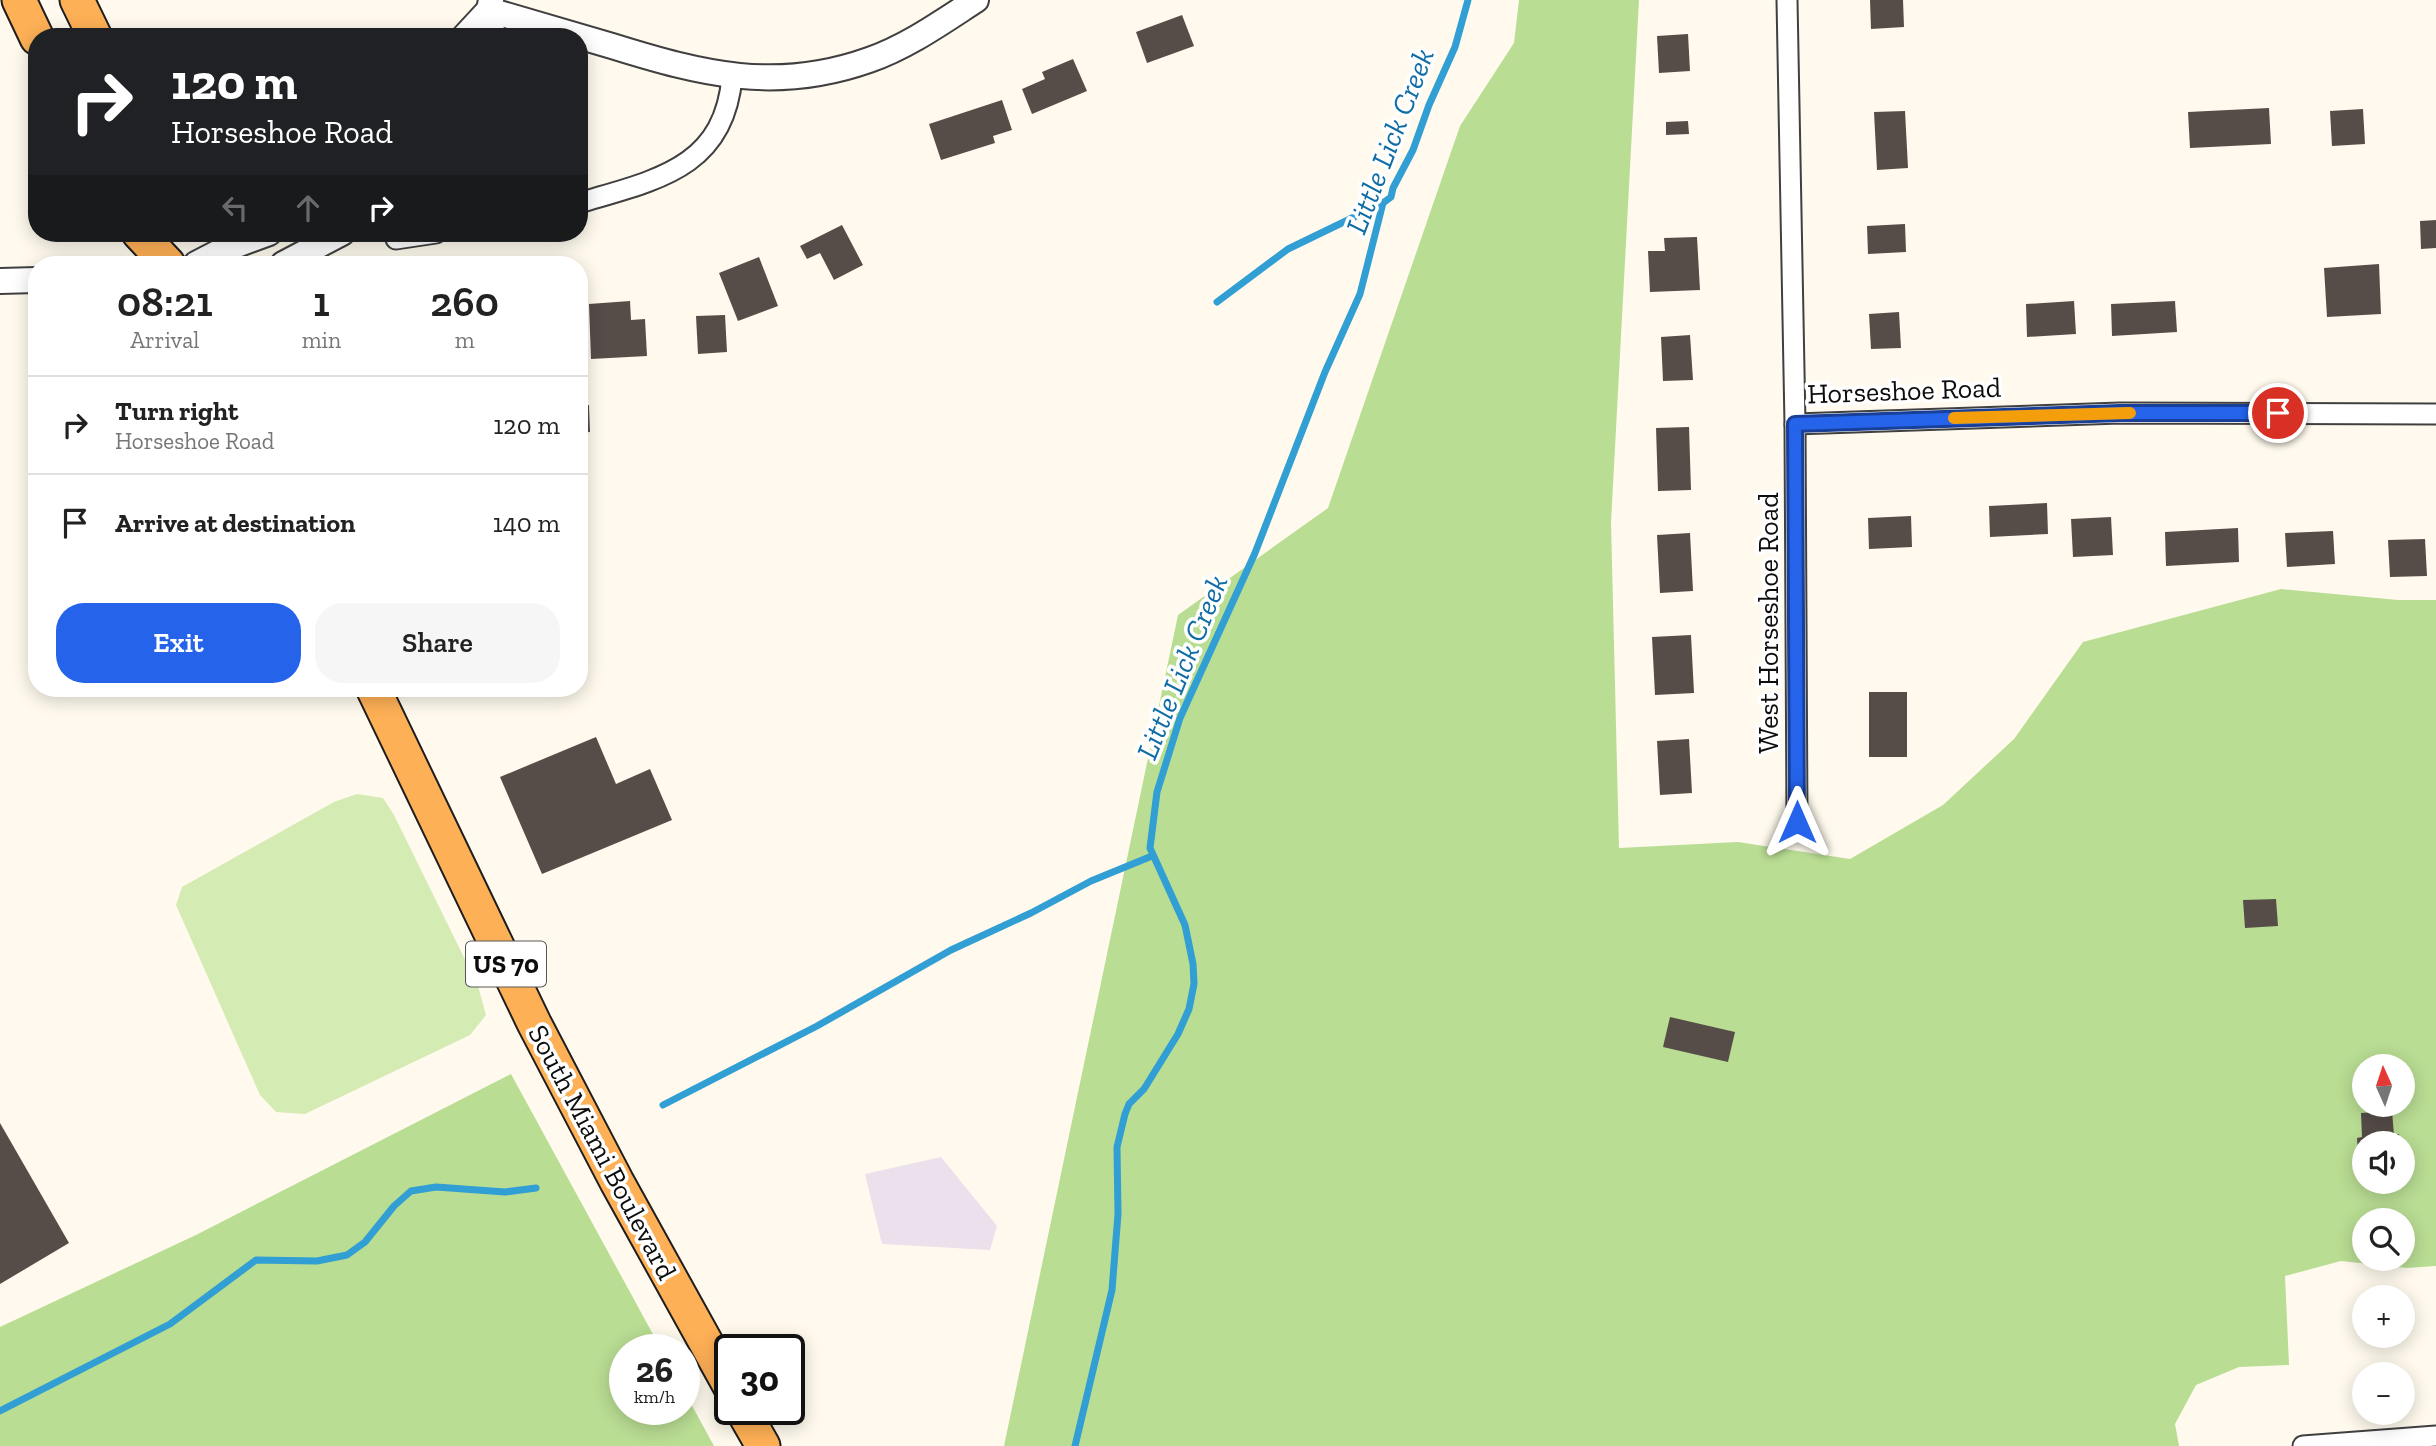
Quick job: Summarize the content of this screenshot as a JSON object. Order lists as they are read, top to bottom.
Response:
{
  "streets": {
    "highway": ["US 70", "South Miami Boulevard"],
    "street": ["Horseshoe Road", "West Horseshoe Road"]
  },
  "crossings": [
    ["Horseshoe Road", "West Horseshoe Road"]
  ],
  "water": ["Little Lick Creek"],
  "north": "top",
  "page": {
    "turn": ["120 m", "Horseshoe Road"],
    "eta": [
      "08:21",
      "Arrival",
      "1",
      "min",
      "260",
      "m"
    ],
    "list": [
      {
        "name": "Turn right",
        "note": "Horseshoe Road",
        "value": "120 m"
      },
      {
        "name": "Arrive at destination",
        "value": "140 m"
      }
    ],
    "buttons": ["Exit", "Share"],
    "map_buttons": ["+", "−"],
    "speed": "26 km/h",
    "limit": "30"
  }
}
